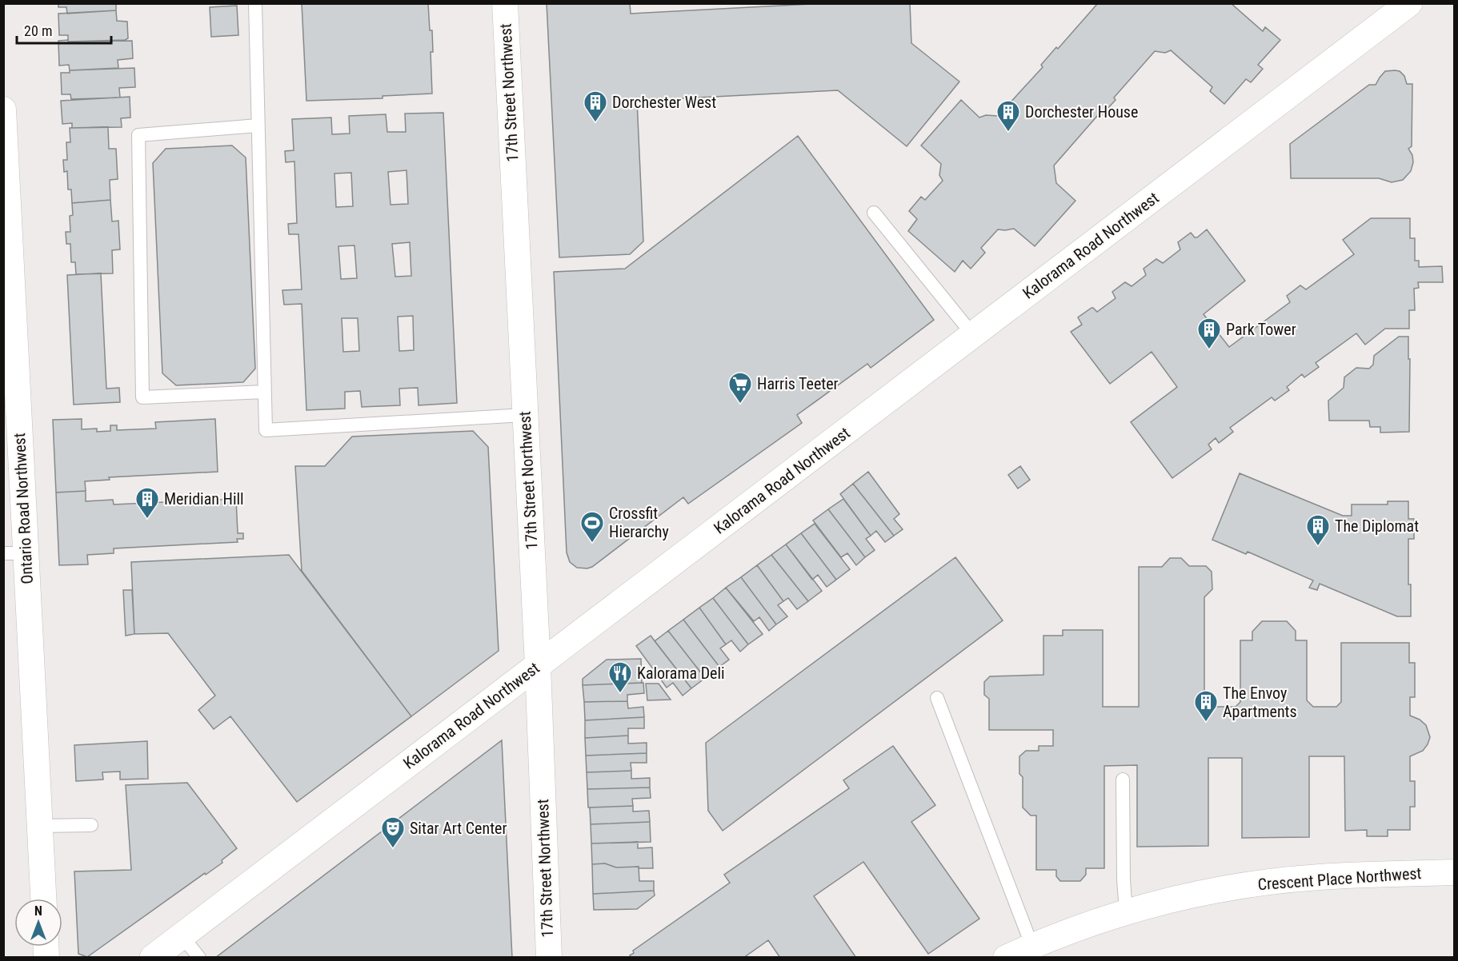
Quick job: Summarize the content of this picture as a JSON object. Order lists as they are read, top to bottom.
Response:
{
  "streets": {
    "street": [
      "17th Street Northwest",
      "Kalorama Road Northwest",
      "Ontario Road Northwest",
      "Crescent Place Northwest"
    ]
  },
  "crossings": [
    ["17th Street Northwest", "Kalorama Road Northwest"]
  ],
  "places": {
    "building": [
      "Dorchester West",
      "Dorchester House",
      "Park Tower",
      "Meridian Hill",
      "The Diplomat",
      "The Envoy Apartments"
    ],
    "supermarket": ["Harris Teeter"],
    "sports": ["Crossfit Hierarchy"],
    "restaurant": ["Kalorama Deli"],
    "theatre": ["Sitar Art Center"]
  },
  "scale_bar": "20 m",
  "north": "top"
}
